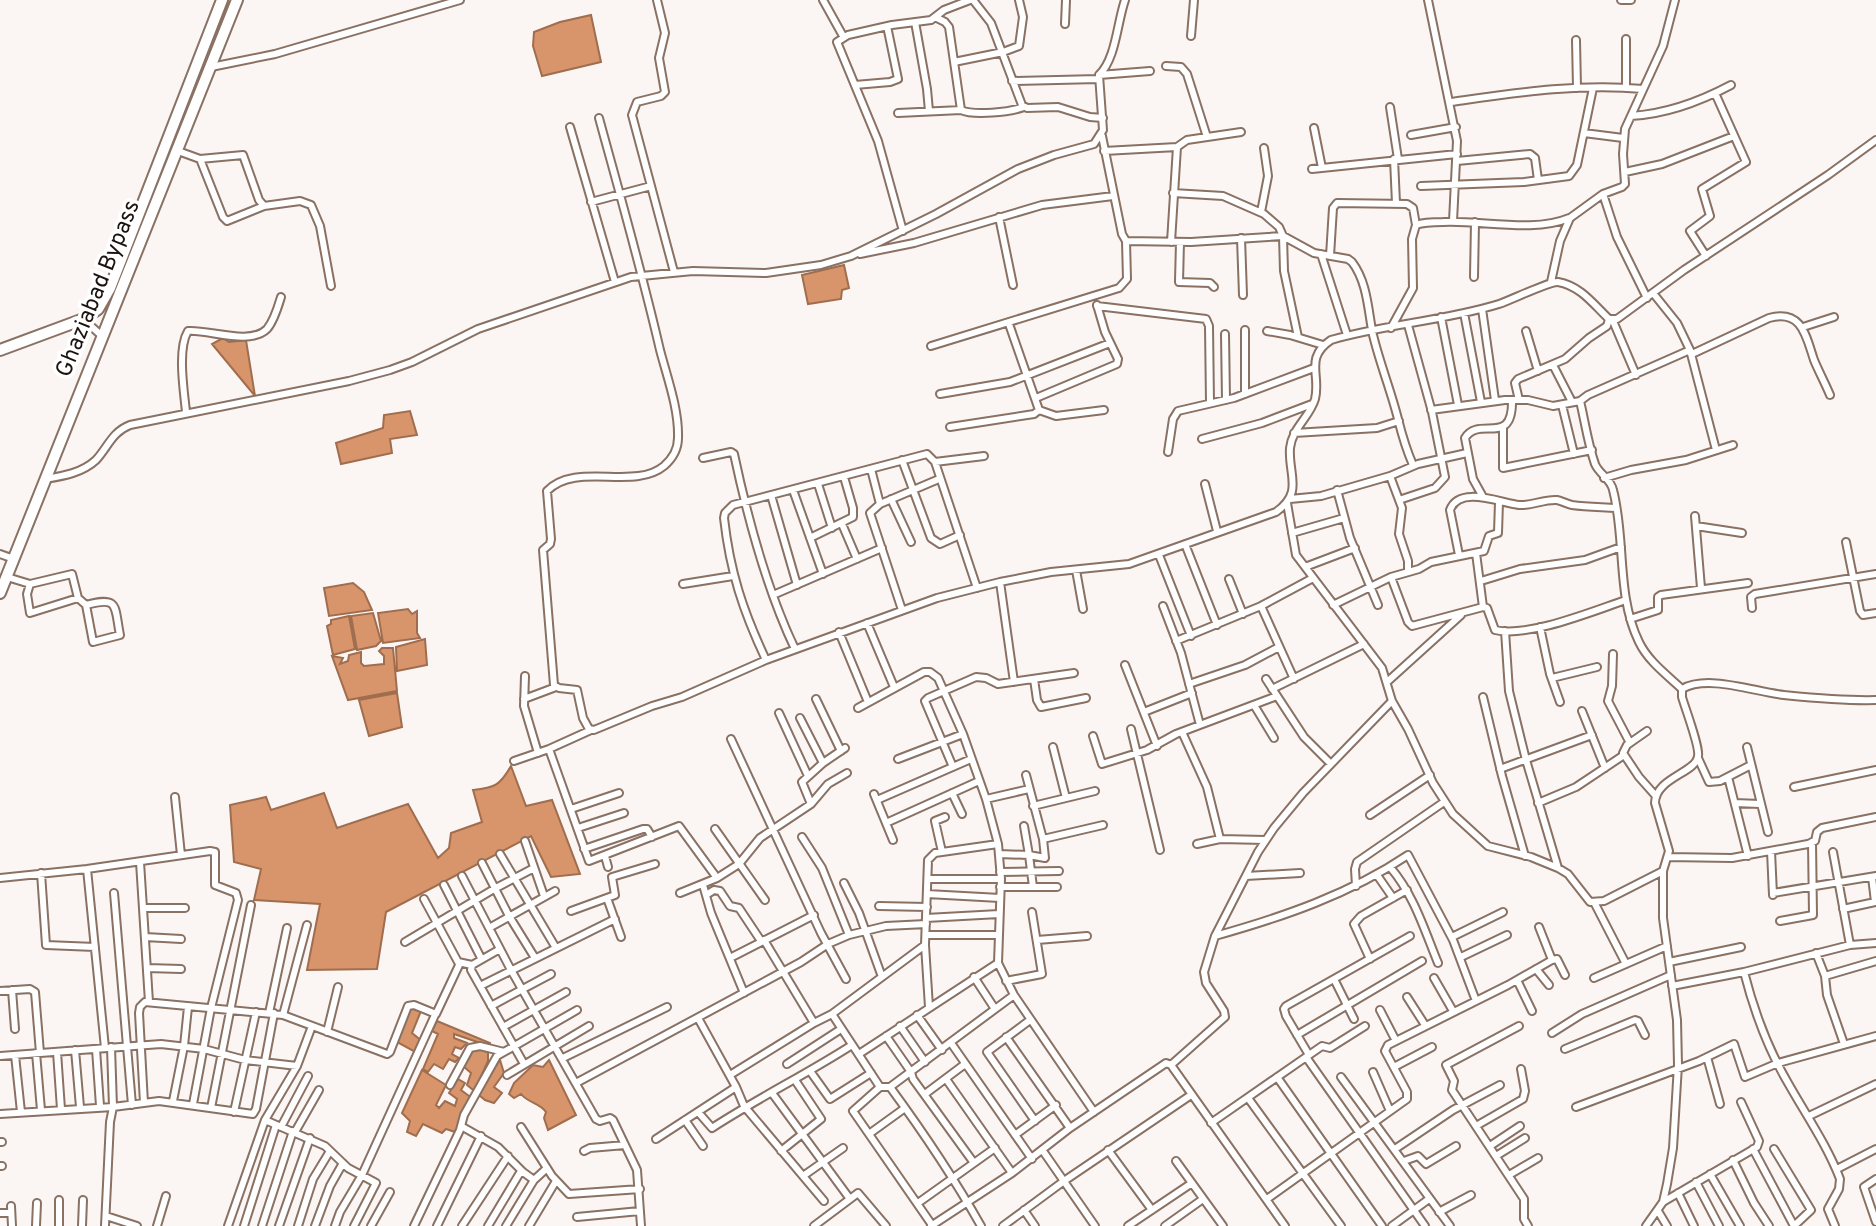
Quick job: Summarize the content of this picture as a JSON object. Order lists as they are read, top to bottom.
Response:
{
  "streets": {
    "highway": ["Ghaziabad Bypass"]
  }
}
